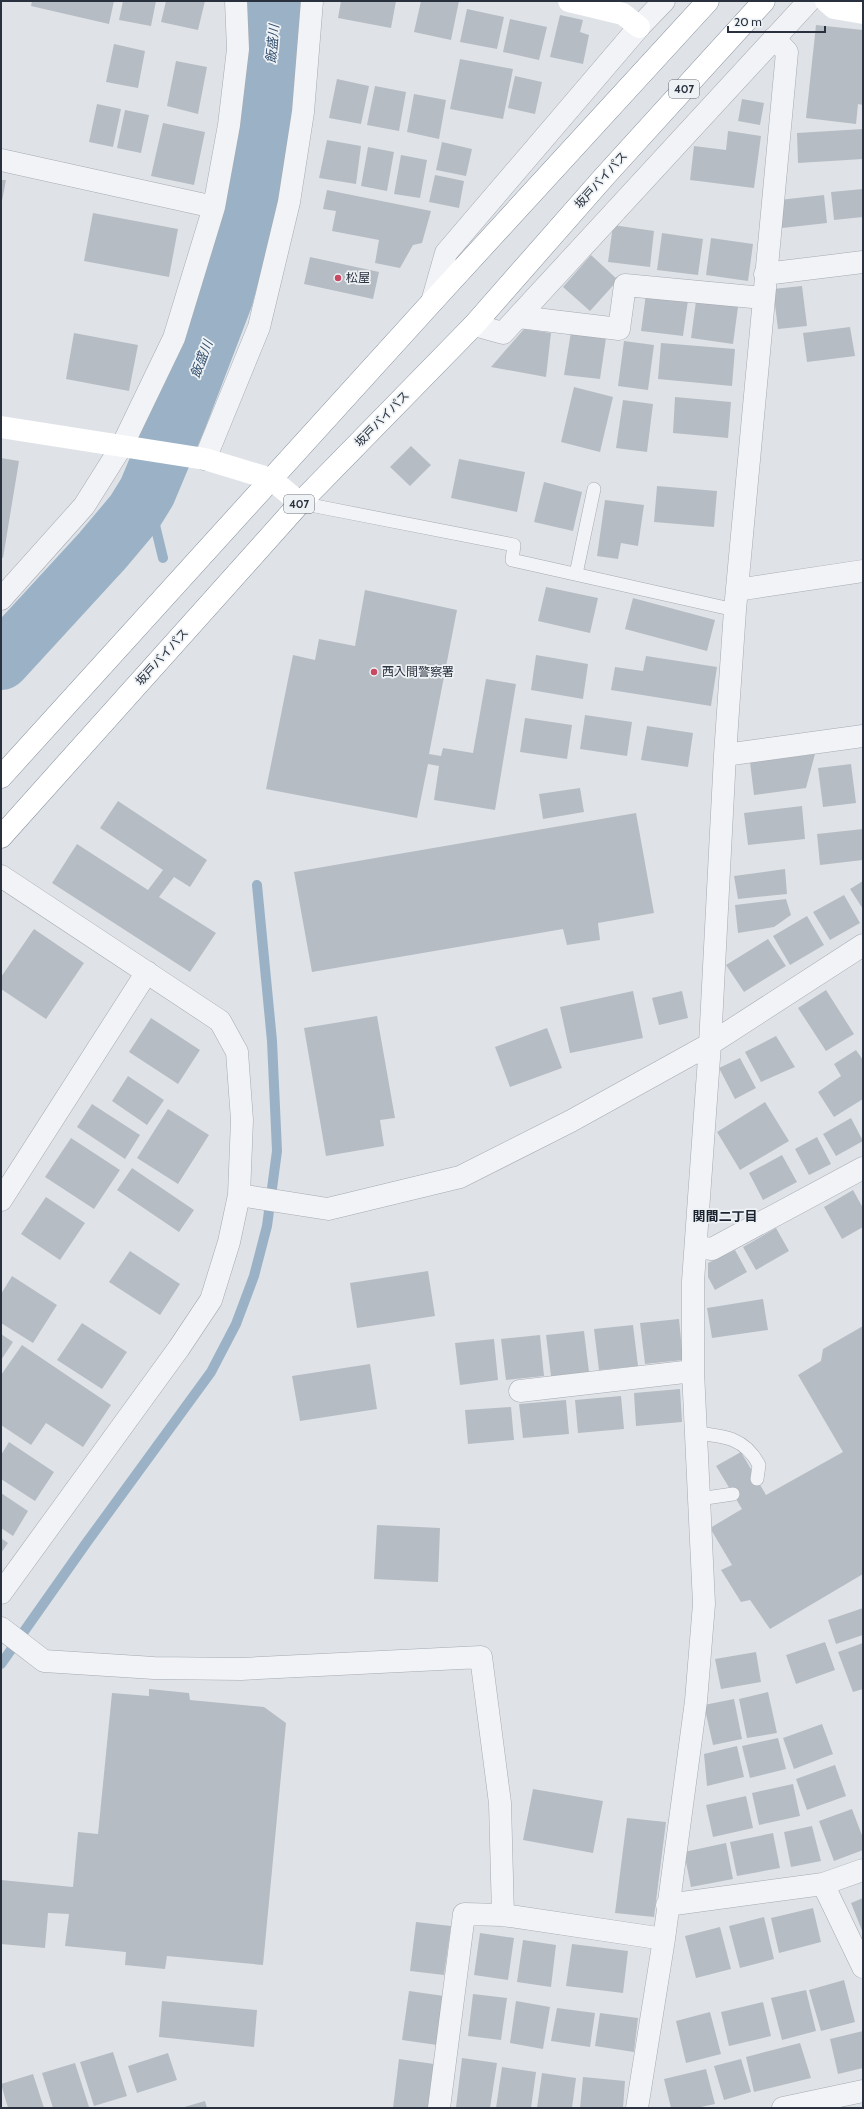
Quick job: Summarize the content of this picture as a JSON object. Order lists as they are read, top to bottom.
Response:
{
  "streets": {
    "main road": ["407", "坂戸バイパス"]
  },
  "districts": ["関間二丁目"],
  "water": ["飯盛川"],
  "places": ["松屋", "西入間警察署"],
  "scale_bar": "20 m"
}
